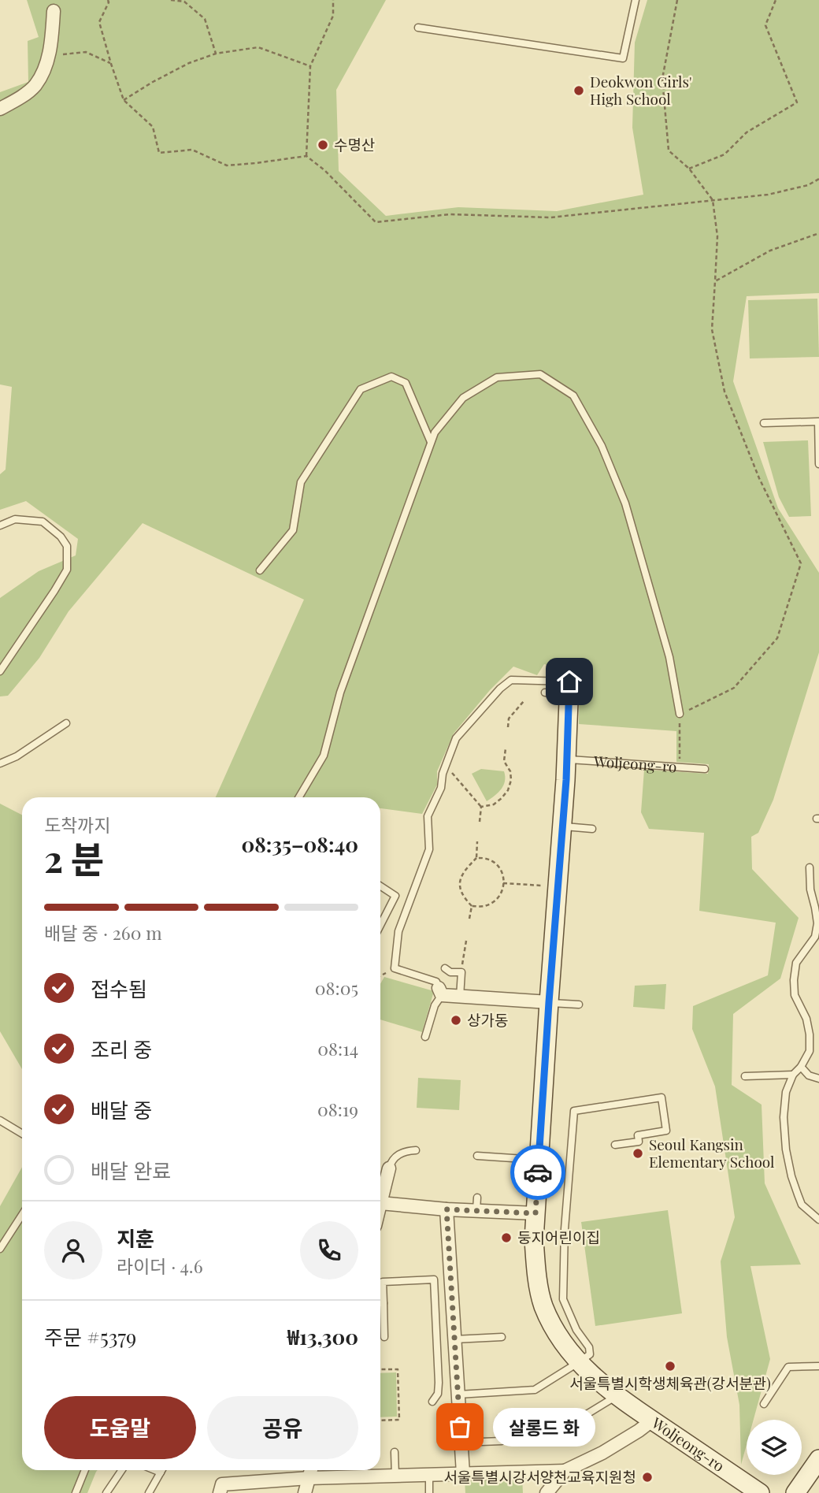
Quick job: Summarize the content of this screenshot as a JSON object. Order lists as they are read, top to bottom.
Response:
{
  "streets": {
    "street": ["Woljeong-ro"]
  },
  "places": [
    "Deokwon Girls' High School",
    "수명산",
    "상가동",
    "Seoul Kangsin Elementary School",
    "둥지어린이집",
    "서울특별시학생체육관(강서분관)",
    "살롱드 화",
    "서울특별시강서양천교육지원청"
  ],
  "page": {
    "heading": ["2 분", "도착까지", "08:35–08:40"],
    "panel": [
      "지훈",
      "라이더 · 4.6",
      "주문 #5379",
      "₩13,300"
    ],
    "bar": "배달 중 · 260 m",
    "list": [
      ["접수됨", "08:05"],
      ["조리 중", "08:14"],
      ["배달 중", "08:19"],
      "배달 완료"
    ],
    "buttons": ["도움말", "공유"],
    "bubble": "살롱드 화"
  }
}
